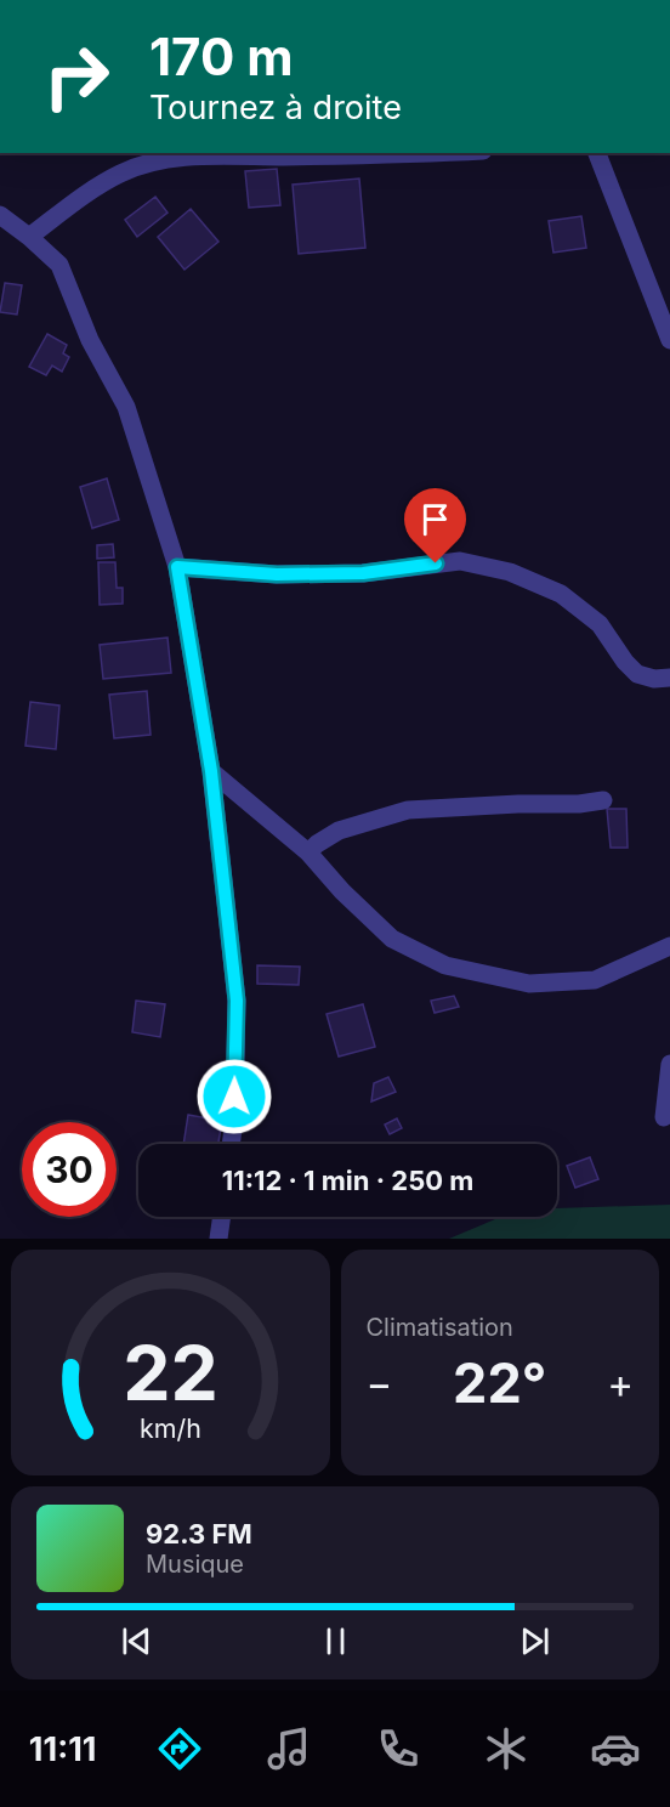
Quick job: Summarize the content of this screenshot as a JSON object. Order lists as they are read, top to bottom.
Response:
{
  "page": {
    "turn": ["170 m", "Tournez à droite"],
    "limit": "30",
    "trip": "11:12 · 1 min · 250 m",
    "tile": "Climatisation",
    "heat": ["−", "22°", "+"],
    "song": ["92.3 FM", "Musique"],
    "tabs": "11:11",
    "gauge": ["22", "km/h"]
  }
}
